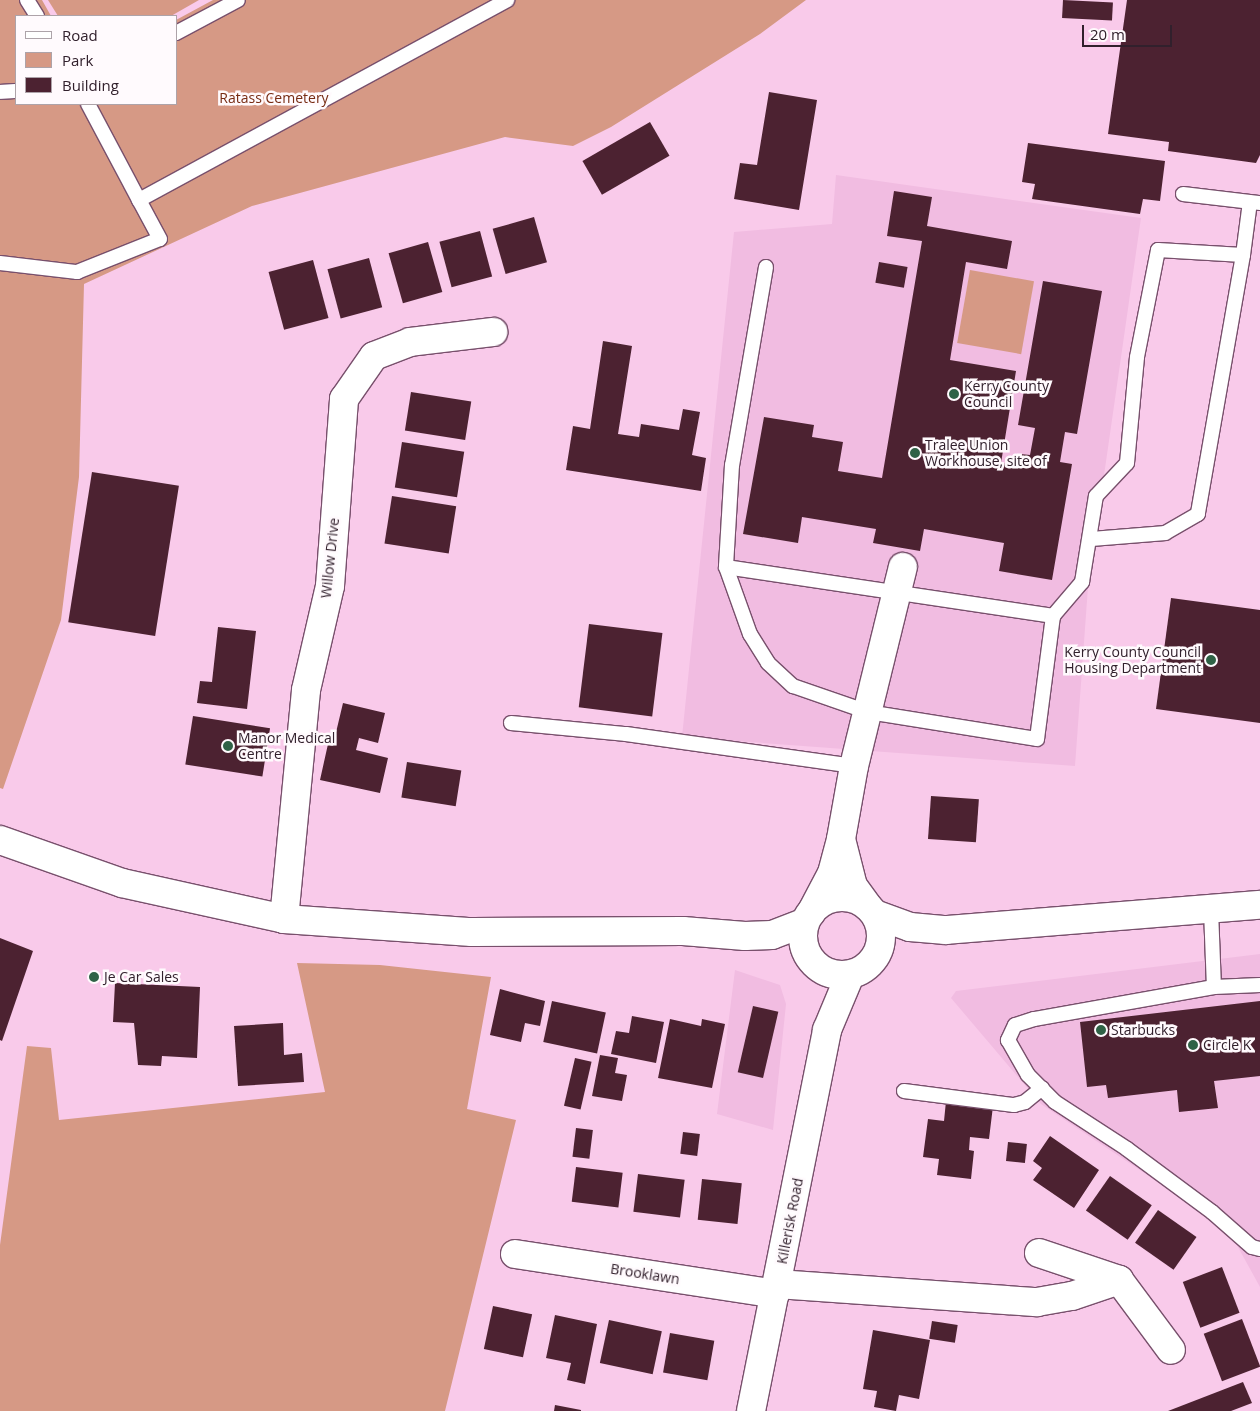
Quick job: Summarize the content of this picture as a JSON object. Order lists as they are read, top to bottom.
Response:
{
  "streets": {
    "main road": ["Willow Drive", "Killerisk Road", "Brooklawn"]
  },
  "crossings": [
    ["Killerisk Road", "Brooklawn"]
  ],
  "parks": ["Ratass Cemetery"],
  "places": [
    "Kerry County Council",
    "Tralee Union Workhouse, site of",
    "Kerry County Council Housing Department",
    "Manor Medical Centre",
    "Je Car Sales",
    "Starbucks",
    "Circle K"
  ],
  "legend": ["Road", "Park", "Building"],
  "scale_bar": "20 m"
}
